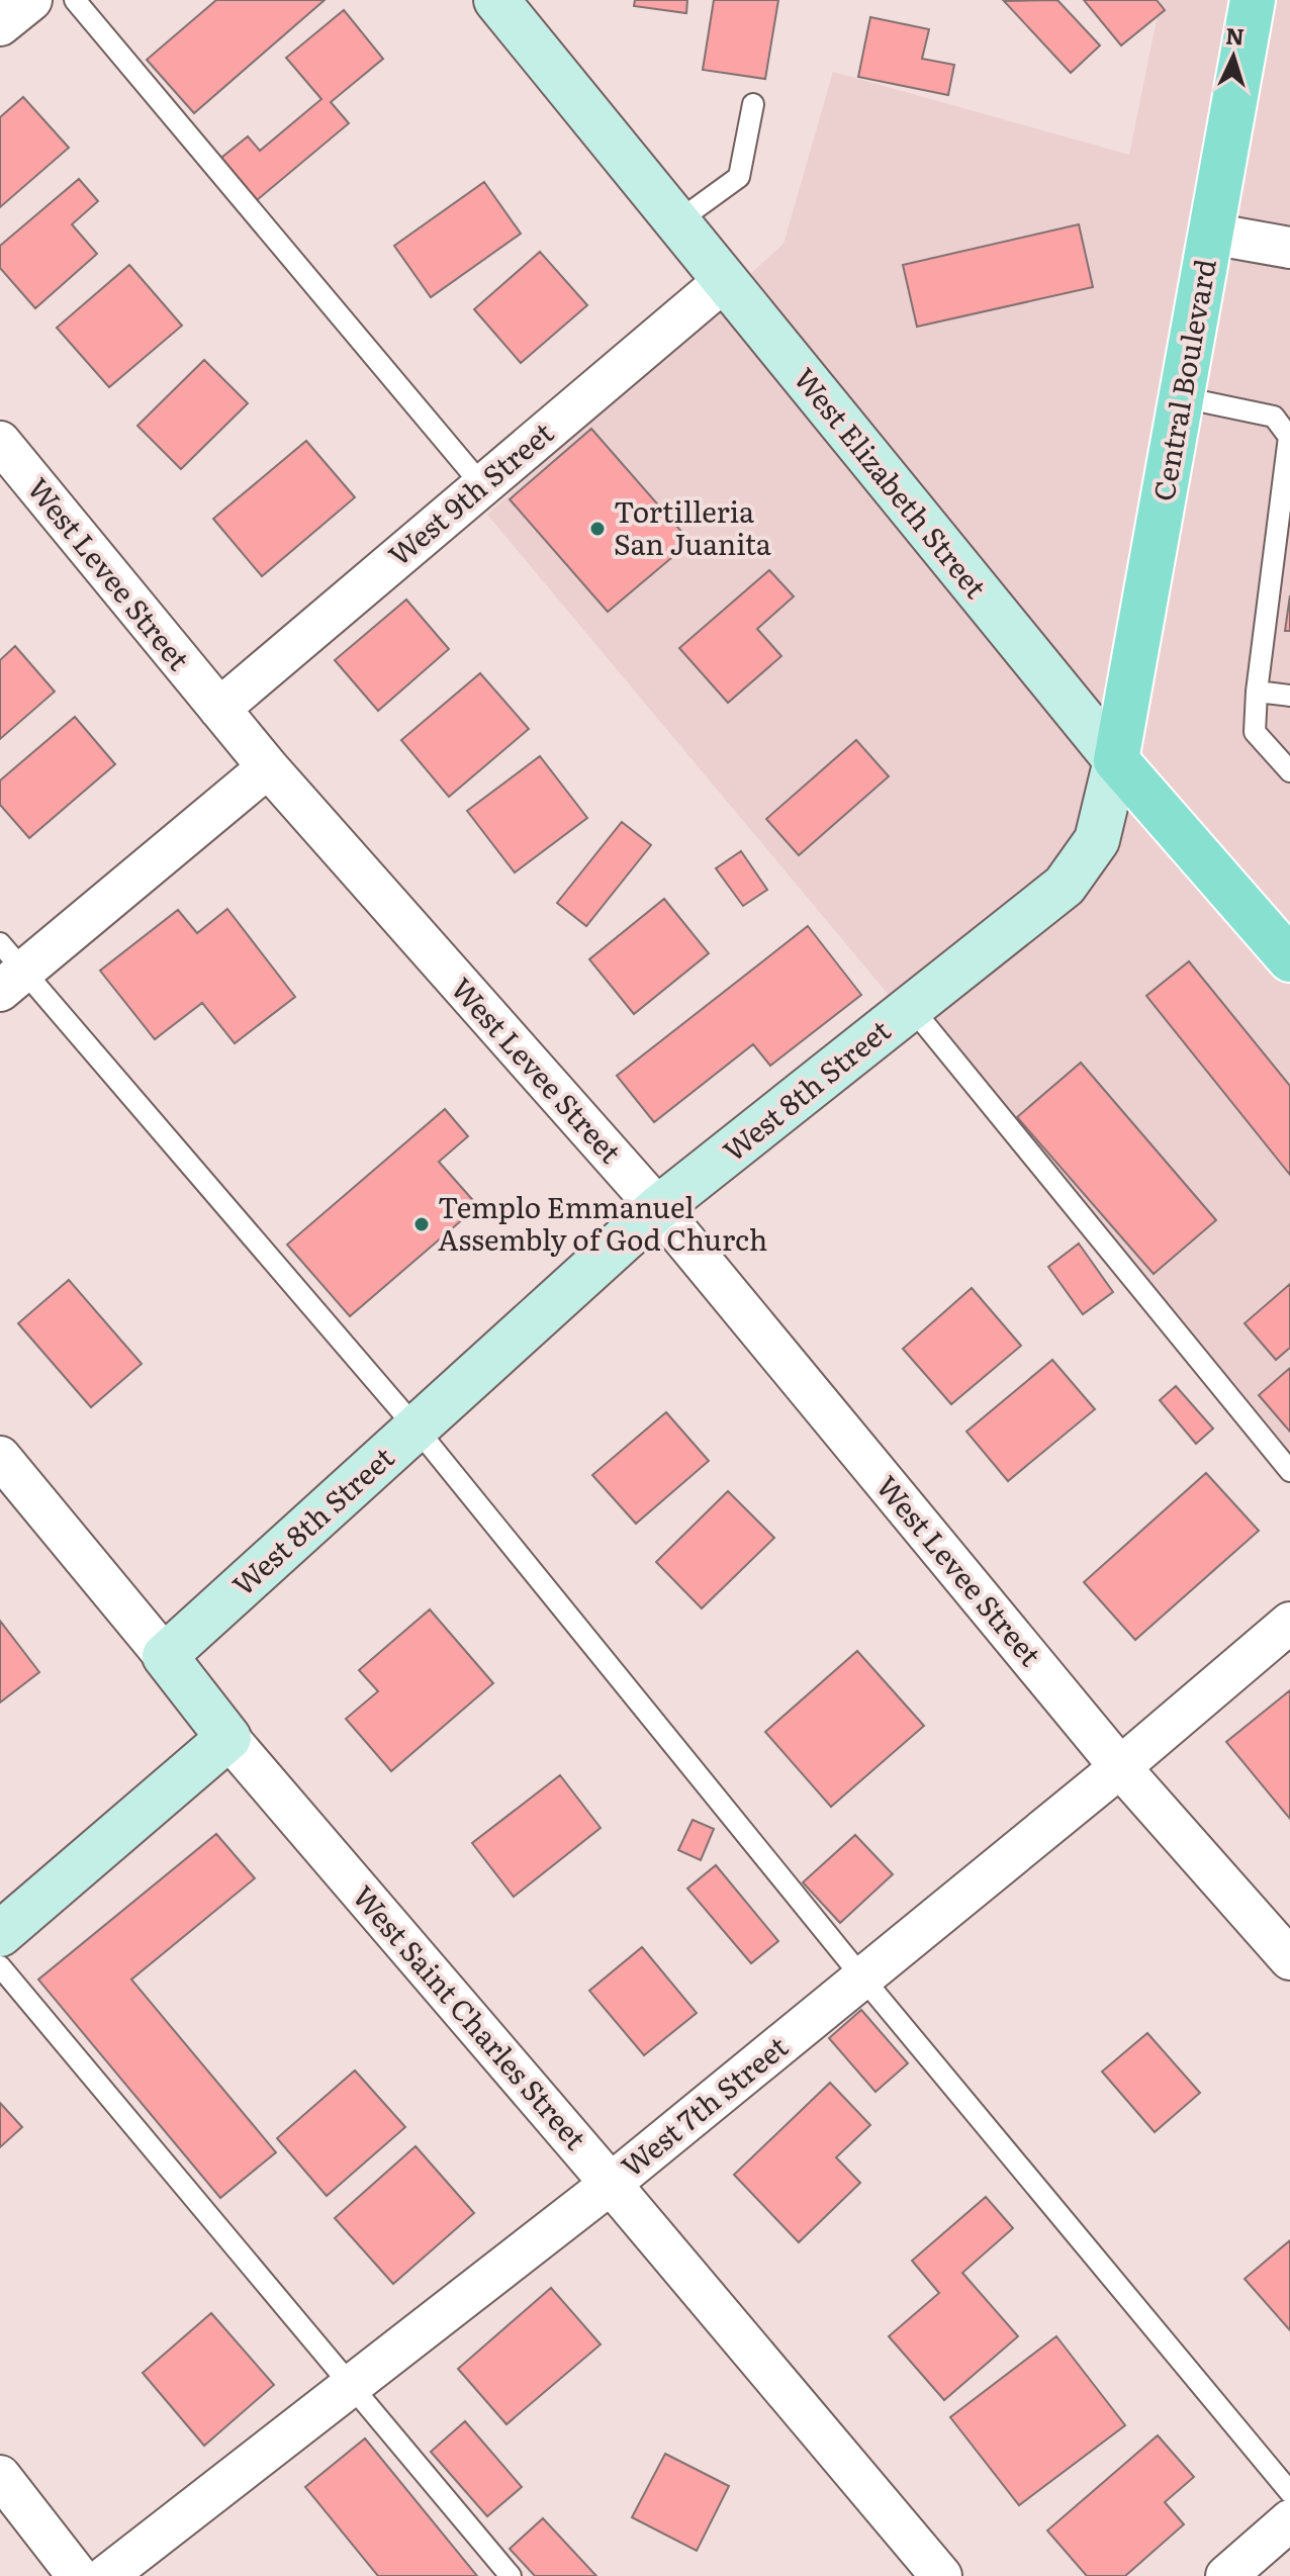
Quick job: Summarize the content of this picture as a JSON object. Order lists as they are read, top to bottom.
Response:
{
  "streets": {
    "main road": ["Central Boulevard", "West Elizabeth Street"],
    "street": [
      "West 9th Street",
      "West Levee Street",
      "West 8th Street",
      "West Saint Charles Street",
      "West 7th Street"
    ]
  },
  "crossings": [
    ["Central Boulevard", "West Elizabeth Street"],
    ["Central Boulevard", "West 8th Street"],
    ["West Elizabeth Street", "West 9th Street"],
    ["West Elizabeth Street", "West 8th Street"],
    ["West 9th Street", "West Levee Street"],
    ["West Levee Street", "West 8th Street"],
    ["West Levee Street", "West 7th Street"],
    ["West 8th Street", "West Saint Charles Street"],
    ["West Saint Charles Street", "West 7th Street"]
  ],
  "places": ["Tortilleria San Juanita", "Templo Emmanuel Assembly of God Church"],
  "north": "top"
}
